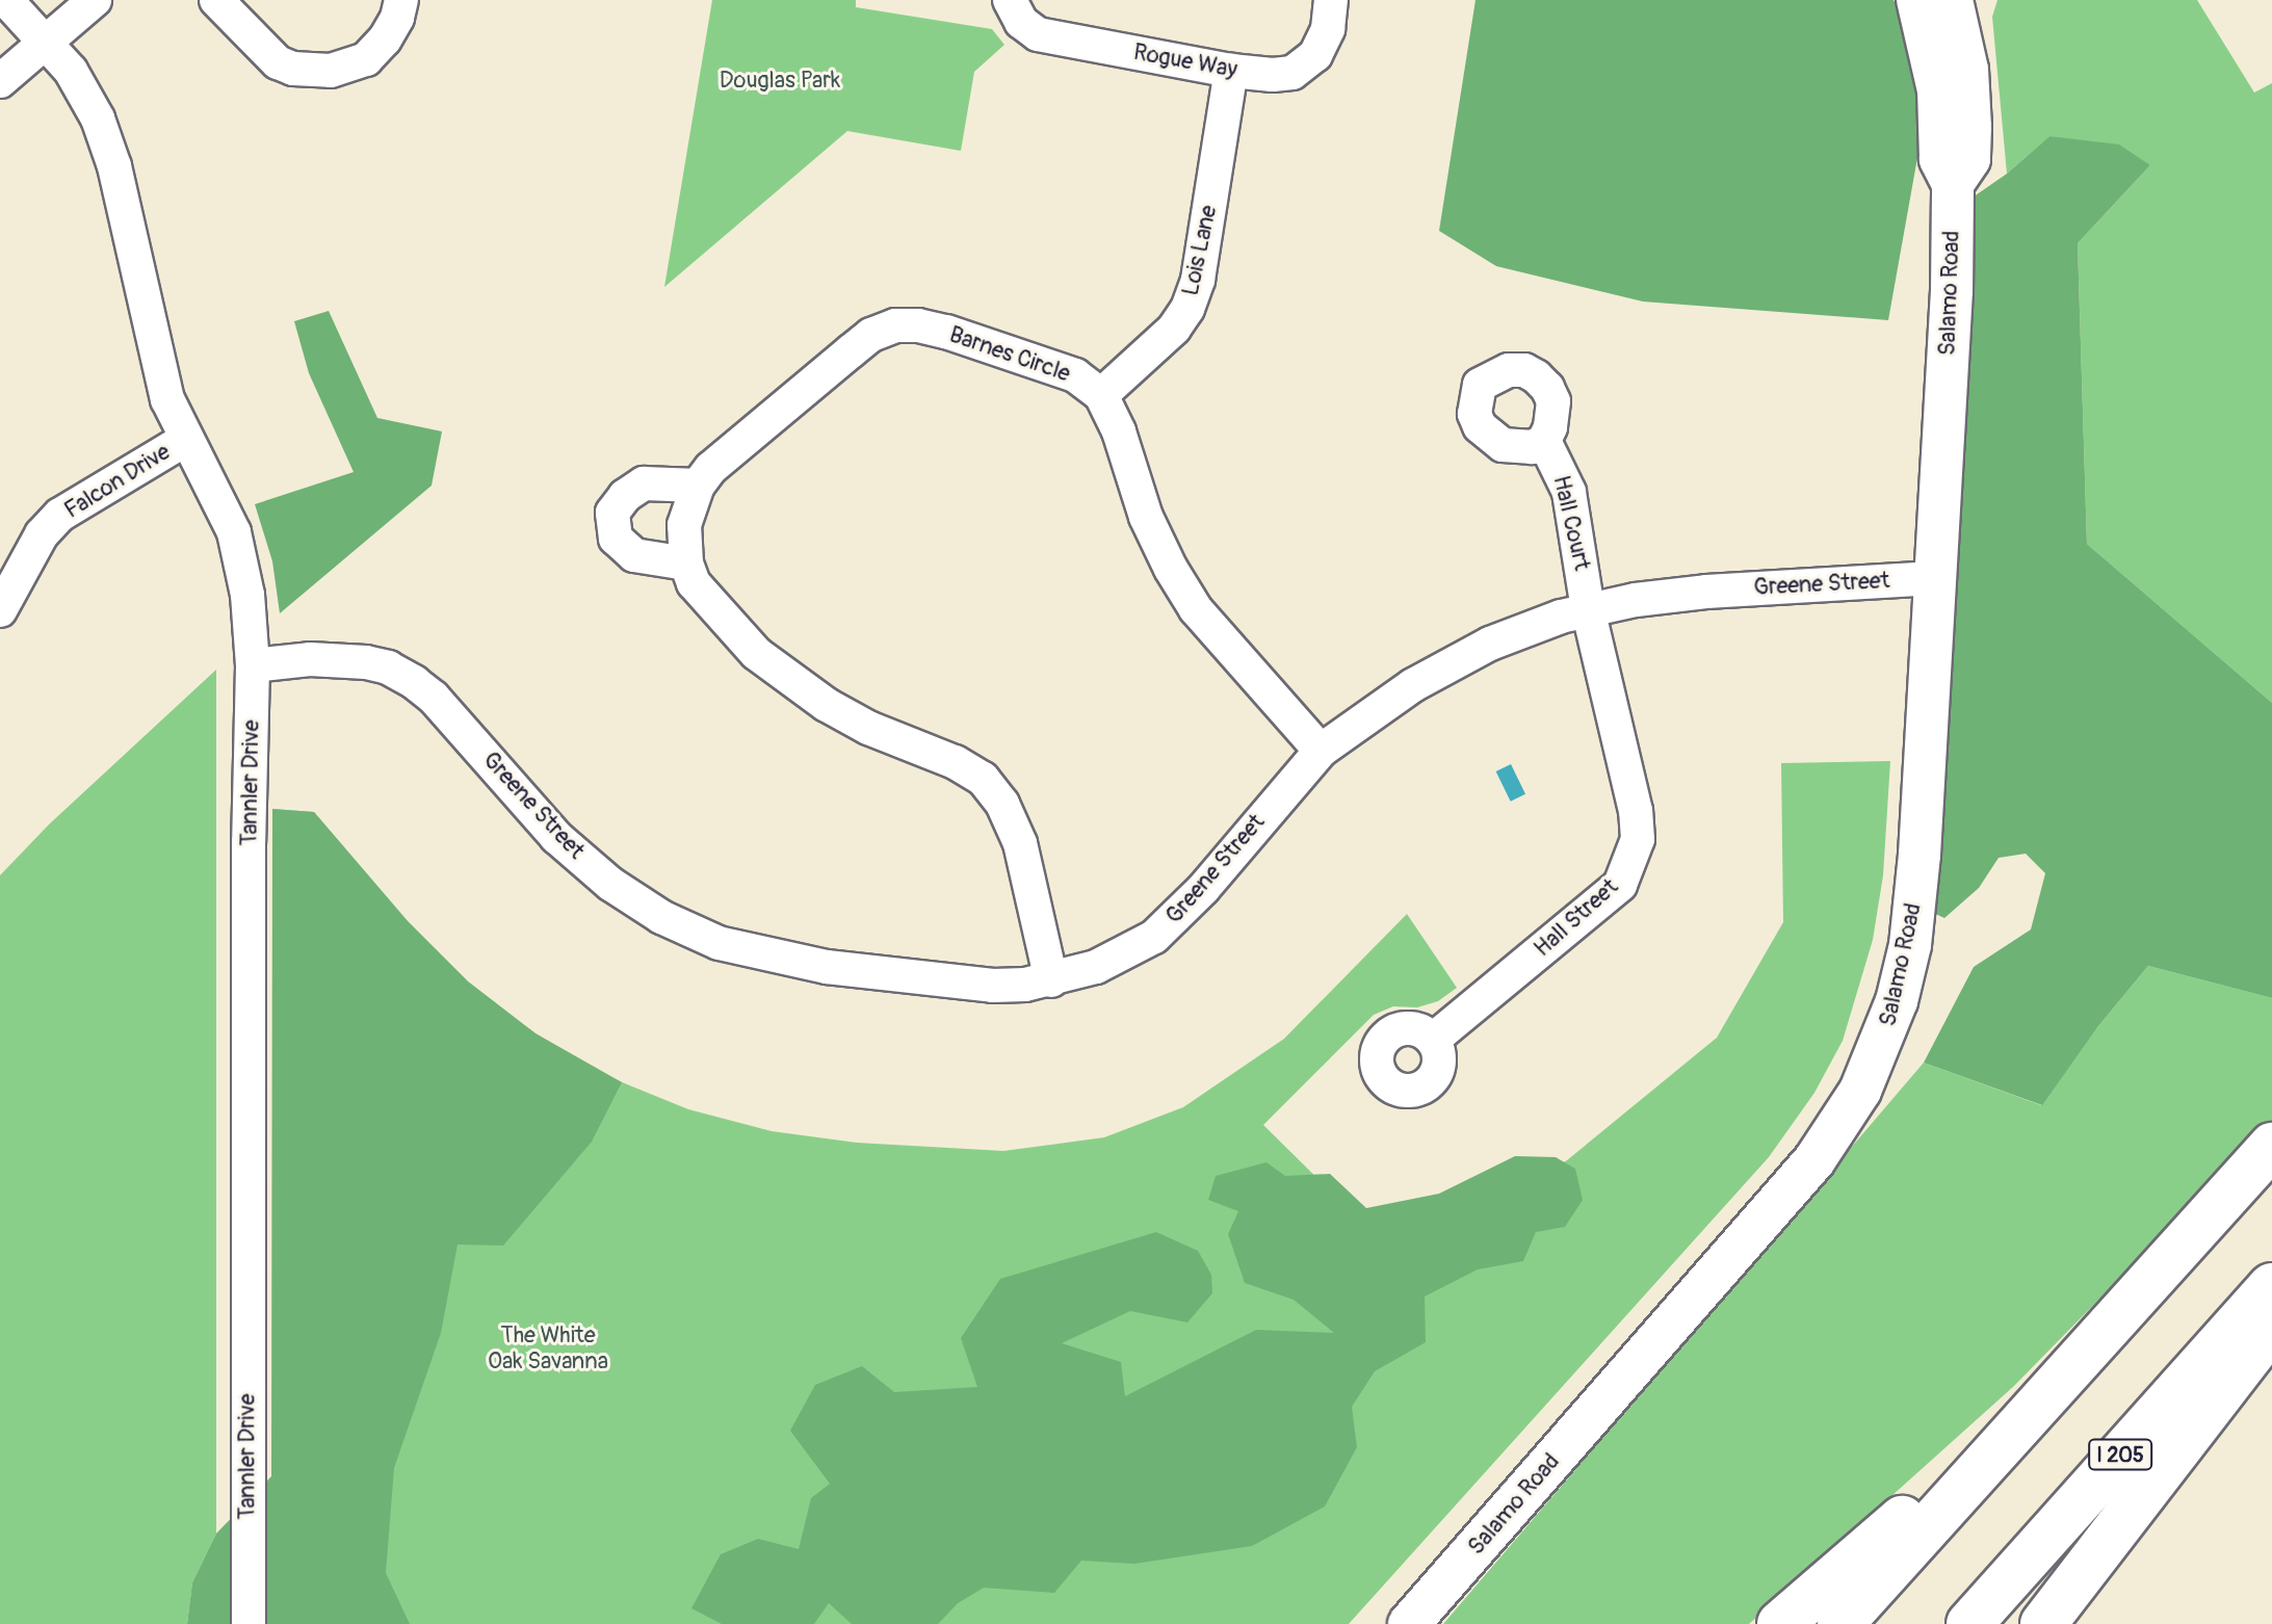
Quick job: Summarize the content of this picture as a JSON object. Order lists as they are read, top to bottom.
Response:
{
  "streets": {
    "highway": ["I 205"],
    "main road": ["Salamo Road"],
    "street": [
      "Rogue Way",
      "Lois Lane",
      "Barnes Circle",
      "Falcon Drive",
      "Hall Court",
      "Greene Street",
      "Tannler Drive",
      "Hall Street"
    ]
  },
  "crossings": [
    ["Rogue Way", "Lois Lane"],
    ["Lois Lane", "Barnes Circle"],
    ["Salamo Road", "Greene Street"],
    ["Barnes Circle", "Greene Street"],
    ["Falcon Drive", "Tannler Drive"],
    ["Hall Court", "Greene Street"],
    ["Hall Court", "Hall Street"],
    ["Greene Street", "Tannler Drive"],
    ["Greene Street", "Hall Street"]
  ],
  "parks": ["Douglas Park", "The White Oak Savanna"]
}
